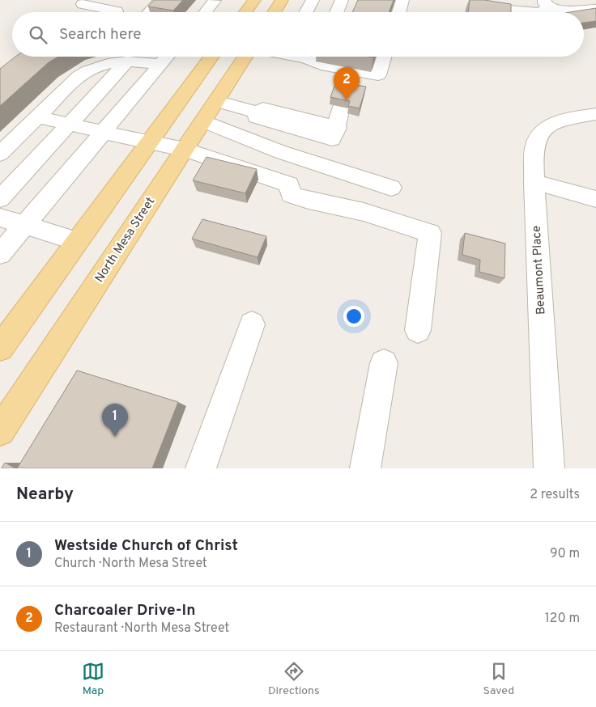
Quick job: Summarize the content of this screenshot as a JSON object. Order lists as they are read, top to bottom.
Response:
{
  "streets": {
    "main road": ["North Mesa Street"],
    "street": ["Beaumont Place"]
  },
  "page": {
    "search": "Search here",
    "pins": ["2", "1"],
    "heading": ["Nearby", "2 results"],
    "list": [
      {
        "mark": "1",
        "name": "Westside Church of Christ",
        "note": "Church · North Mesa Street",
        "value": "90 m"
      },
      {
        "mark": "2",
        "name": "Charcoaler Drive-In",
        "note": "Restaurant · North Mesa Street",
        "value": "120 m"
      }
    ],
    "nav": ["Map", "Directions", "Saved"]
  }
}
